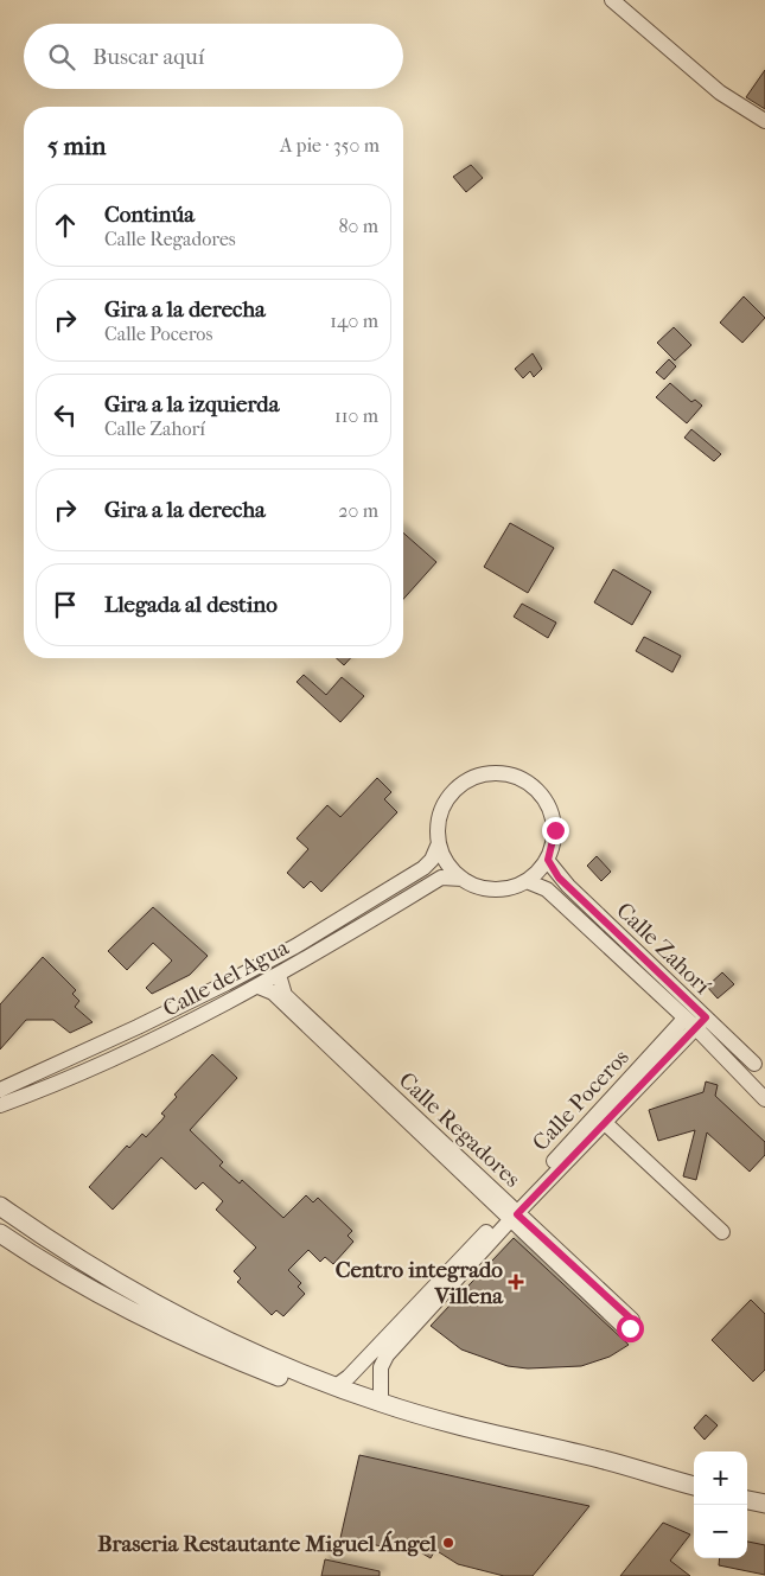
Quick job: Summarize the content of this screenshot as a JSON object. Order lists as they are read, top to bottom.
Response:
{
  "streets": {
    "street": [
      "Calle Zahorí",
      "Calle del Agua",
      "Calle Poceros",
      "Calle Regadores"
    ]
  },
  "crossings": [
    ["Calle Zahorí", "Calle del Agua"],
    ["Calle Zahorí", "Calle Poceros"],
    ["Calle del Agua", "Calle Regadores"],
    ["Calle Poceros", "Calle Regadores"]
  ],
  "places": {
    "health": ["Centro integrado Villena"],
    "other": ["Braseria Restautante Miguel Ángel"]
  },
  "page": {
    "search": "Buscar aquí",
    "heading": ["5 min", "A pie · 350 m"],
    "list": [
      ["Continúa", "Calle Regadores", "80 m"],
      ["Gira a la derecha", "Calle Poceros", "140 m"],
      ["Gira a la izquierda", "Calle Zahorí", "110 m"],
      ["Gira a la derecha", "20 m"],
      "Llegada al destino"
    ],
    "map_buttons": ["+", "−"]
  }
}
